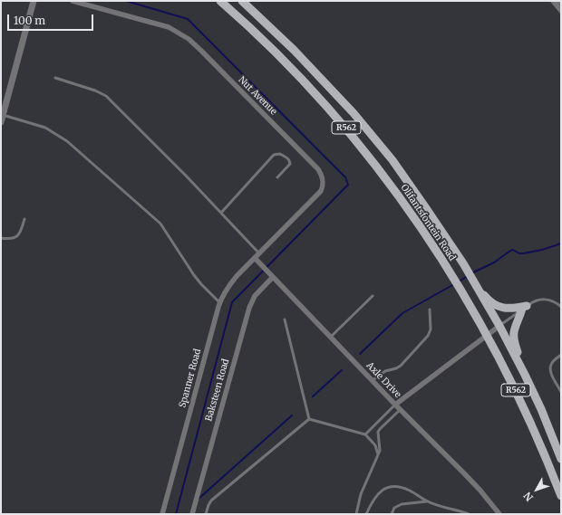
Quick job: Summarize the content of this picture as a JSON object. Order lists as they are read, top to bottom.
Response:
{
  "streets": {
    "main road": ["R562", "Olifantsfontein Road"],
    "street": [
      "Nut Avenue",
      "Spanner Road",
      "Axle Drive",
      "Baksteen Road"
    ]
  },
  "crossings": [
    ["Nut Avenue", "Spanner Road"],
    ["Nut Avenue", "Axle Drive"],
    ["Spanner Road", "Axle Drive"],
    ["Axle Drive", "Baksteen Road"]
  ],
  "scale_bar": "100 m",
  "north": "bottom left"
}
